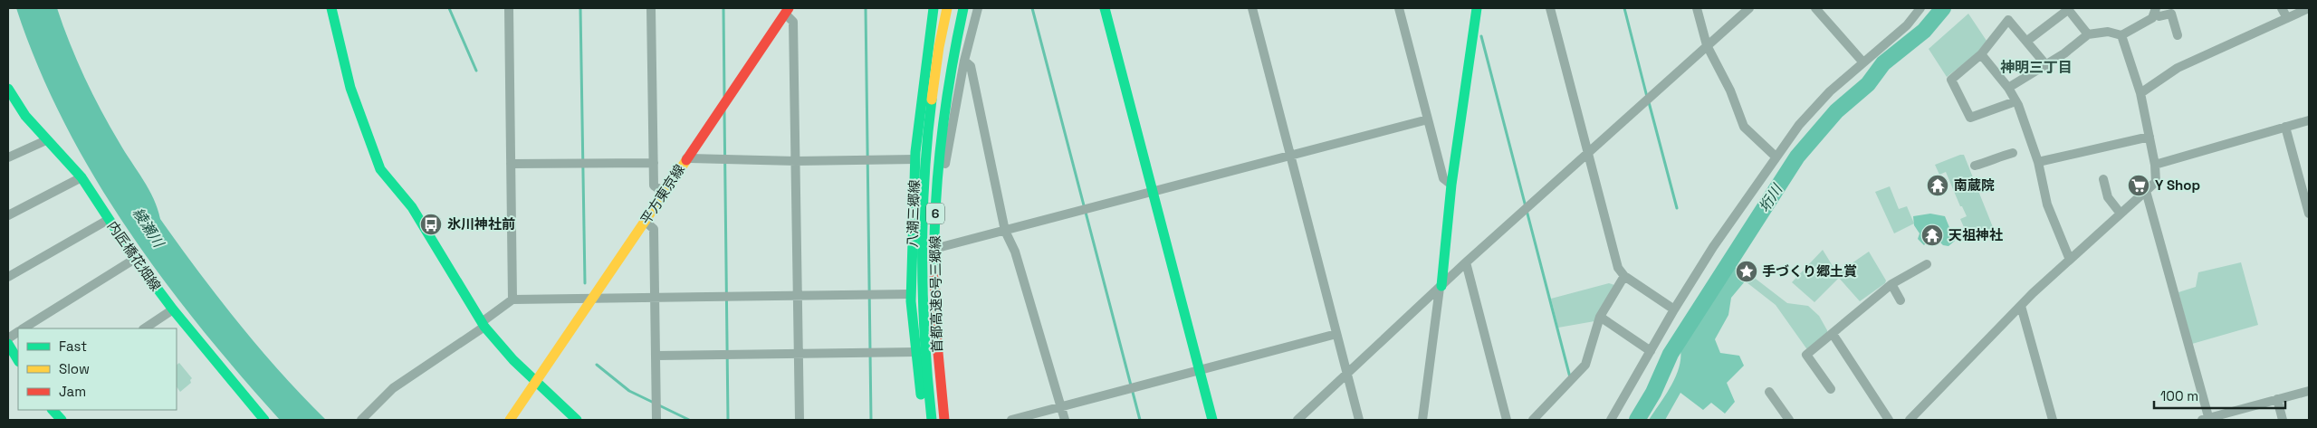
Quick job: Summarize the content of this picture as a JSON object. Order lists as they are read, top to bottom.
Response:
{
  "streets": {
    "main road": [
      "平方東京線",
      "八潮三郷線",
      "6",
      "内匠橋花畑線",
      "首都高速6号三郷線"
    ]
  },
  "districts": ["神明三丁目"],
  "water": ["垳川", "綾瀬川"],
  "places": {
    "temple": ["南蔵院", "天祖神社"],
    "supermarket": ["Y Shop"],
    "bus stop": ["氷川神社前"],
    "place": ["手づくり郷土賞"]
  },
  "legend": ["Fast", "Slow", "Jam"],
  "scale_bar": "100 m"
}
